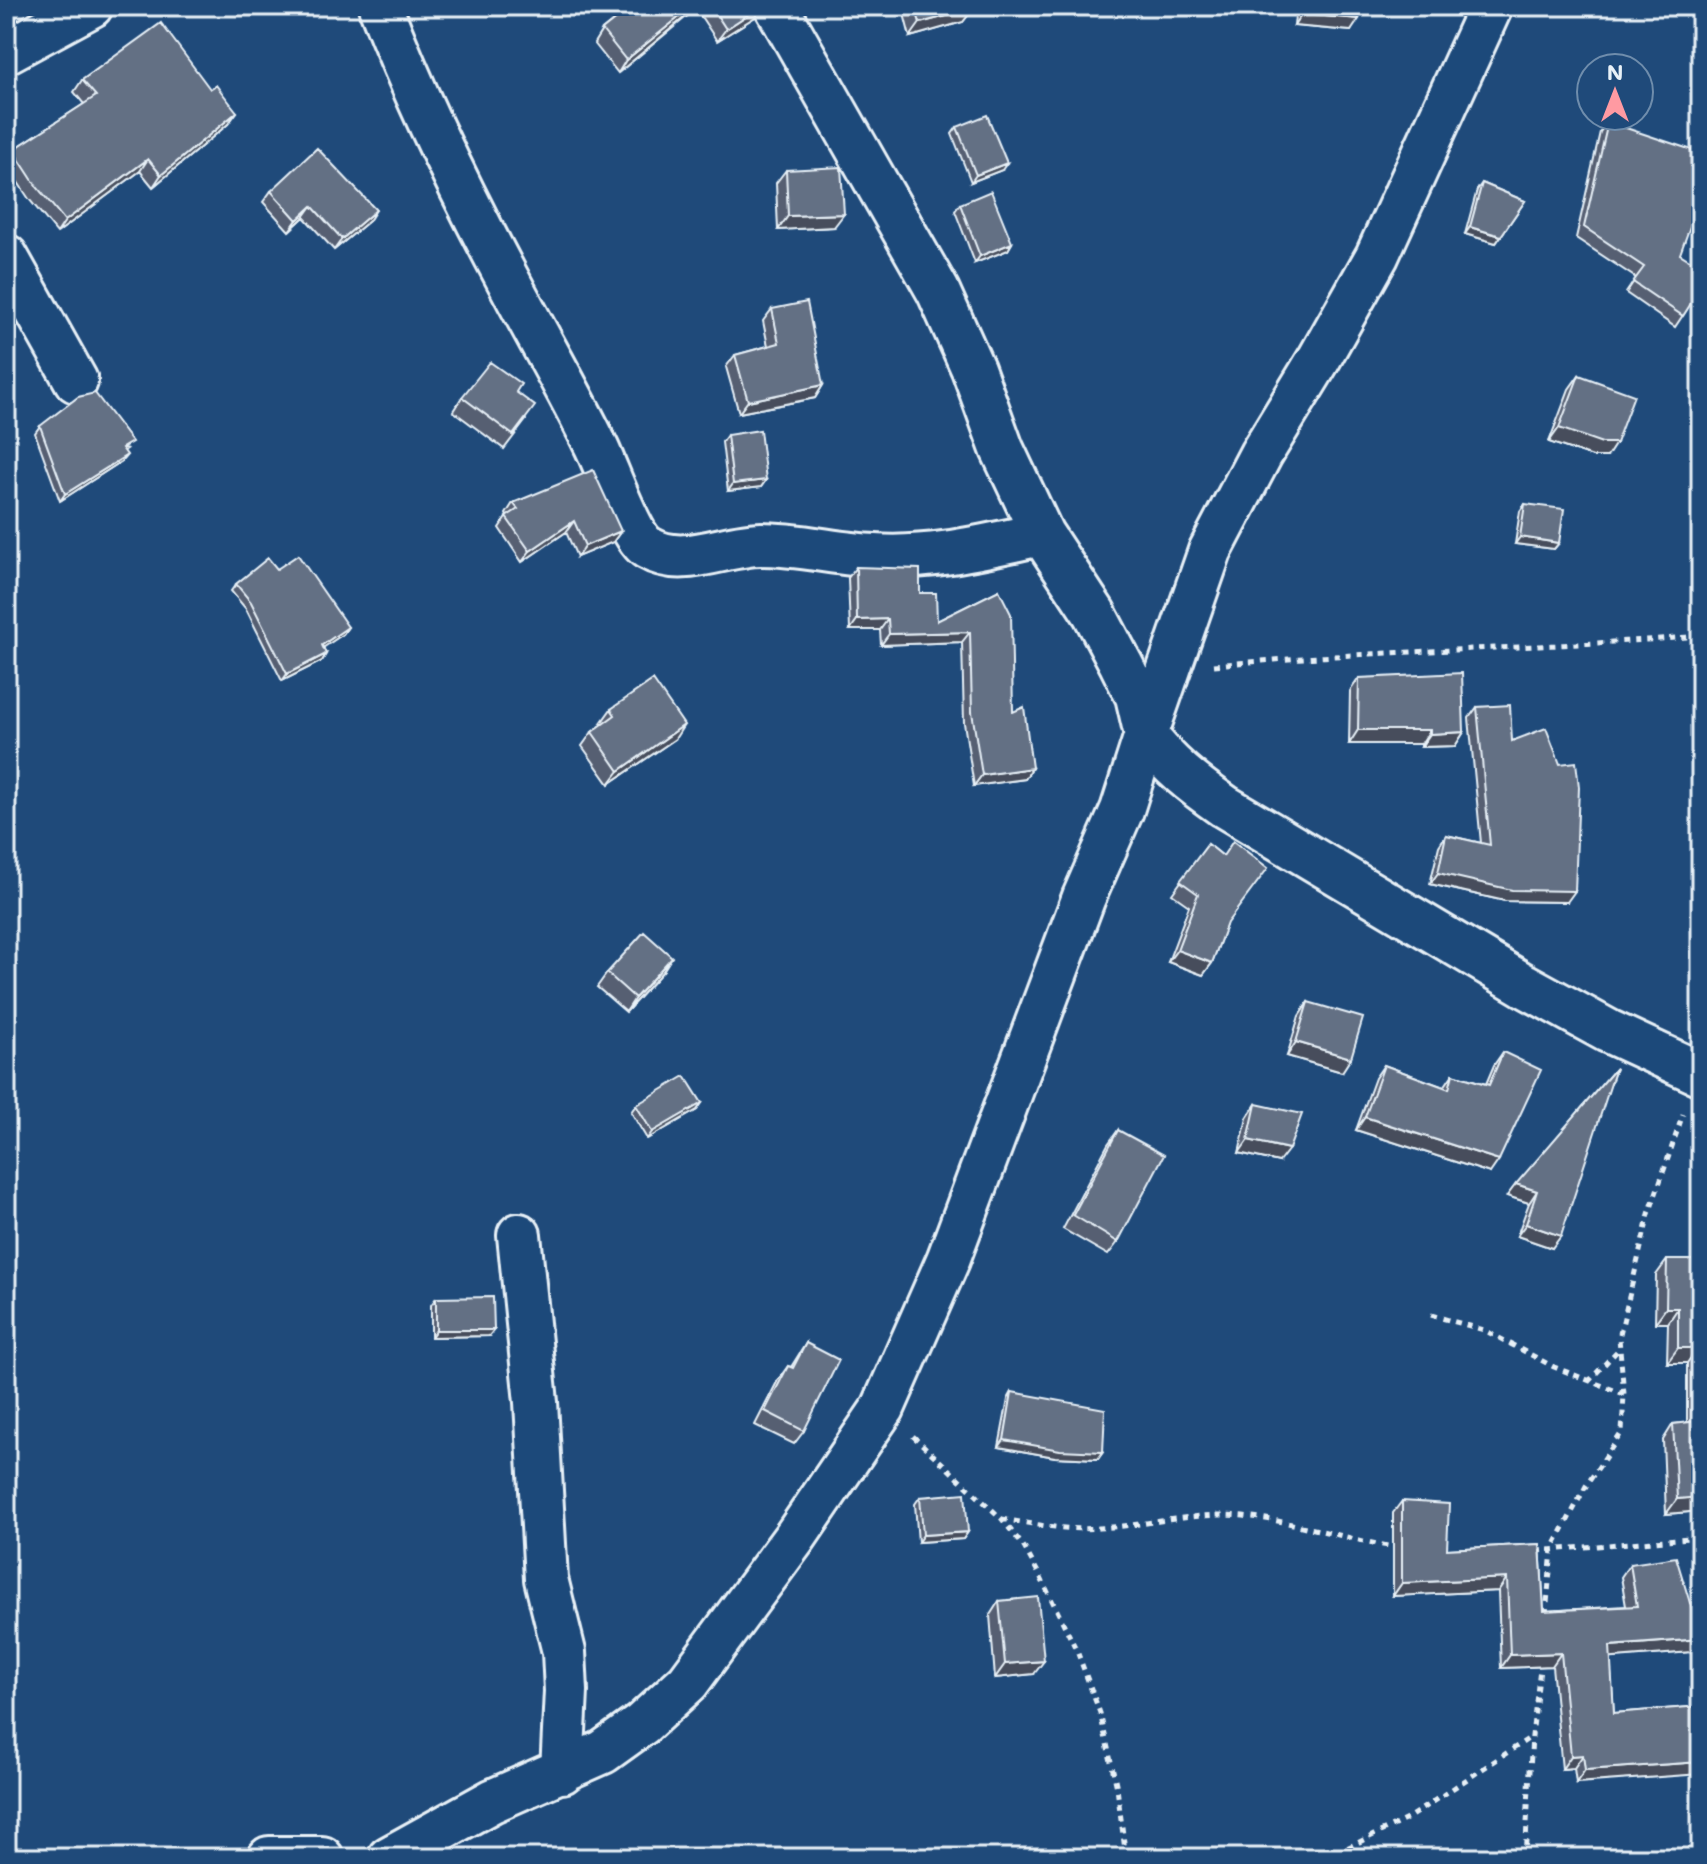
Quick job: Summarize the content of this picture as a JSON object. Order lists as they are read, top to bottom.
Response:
{
  "north": "top"
}
